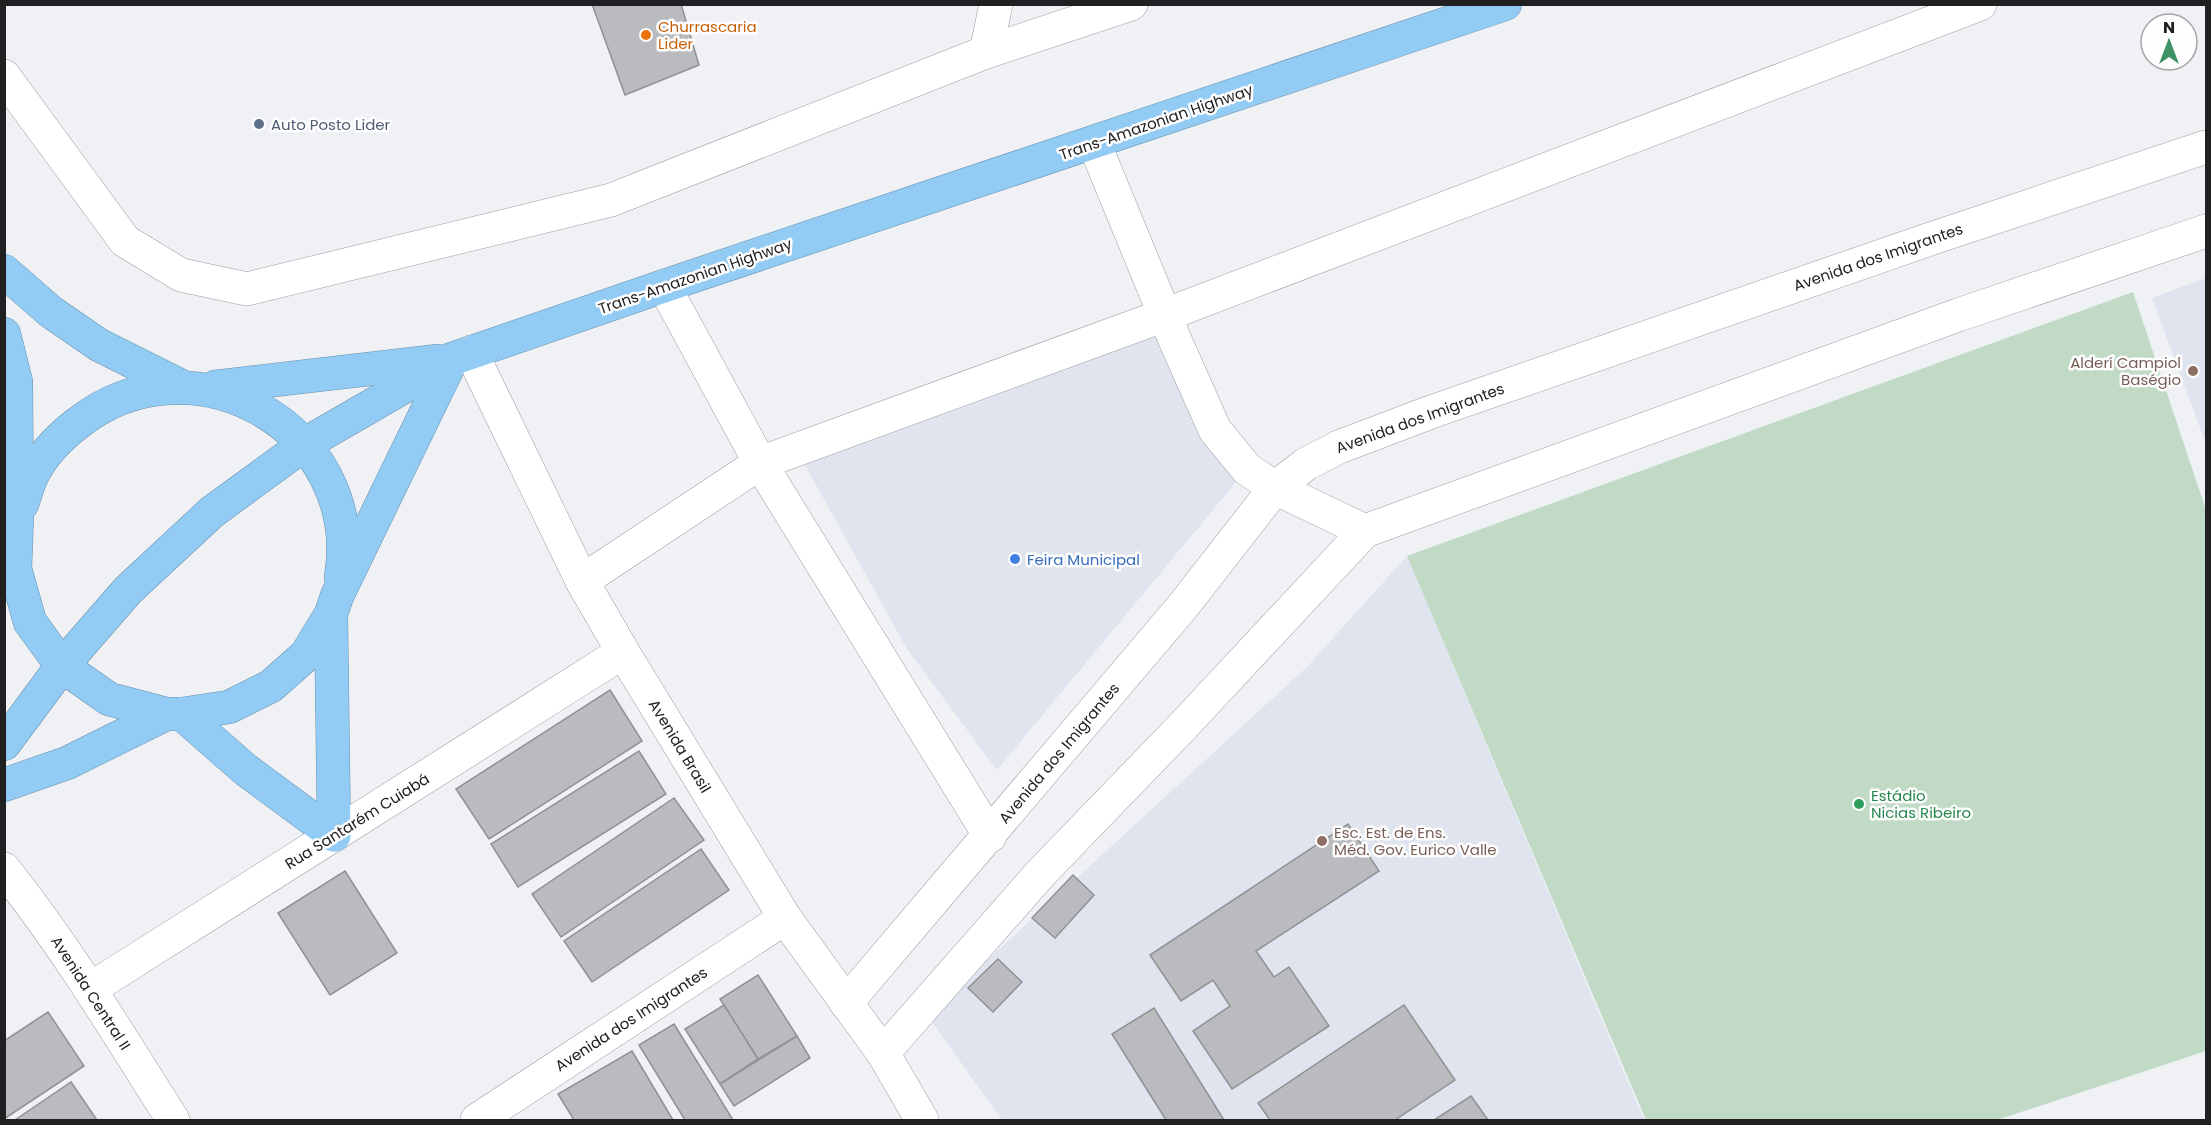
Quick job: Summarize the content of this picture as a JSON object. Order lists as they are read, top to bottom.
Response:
{
  "streets": {
    "highway": ["Trans-Amazonian Highway"],
    "street": [
      "Avenida dos Imigrantes",
      "Avenida Brasil",
      "Rua Santarém Cuiabá",
      "Avenida Central II"
    ]
  },
  "crossings": [
    ["Trans-Amazonian Highway", "Avenida Brasil"],
    ["Avenida dos Imigrantes", "Avenida Brasil"],
    ["Avenida Brasil", "Rua Santarém Cuiabá"],
    ["Rua Santarém Cuiabá", "Avenida Central II"]
  ],
  "places": [
    "Churrascaria Lider",
    "Auto Posto Lider",
    "Alderí Campiol Baségio",
    "Feira Municipal",
    "Estádio Nicias Ribeiro",
    "Esc. Est. de Ens. Méd. Gov. Eurico Valle"
  ],
  "north": "top"
}
